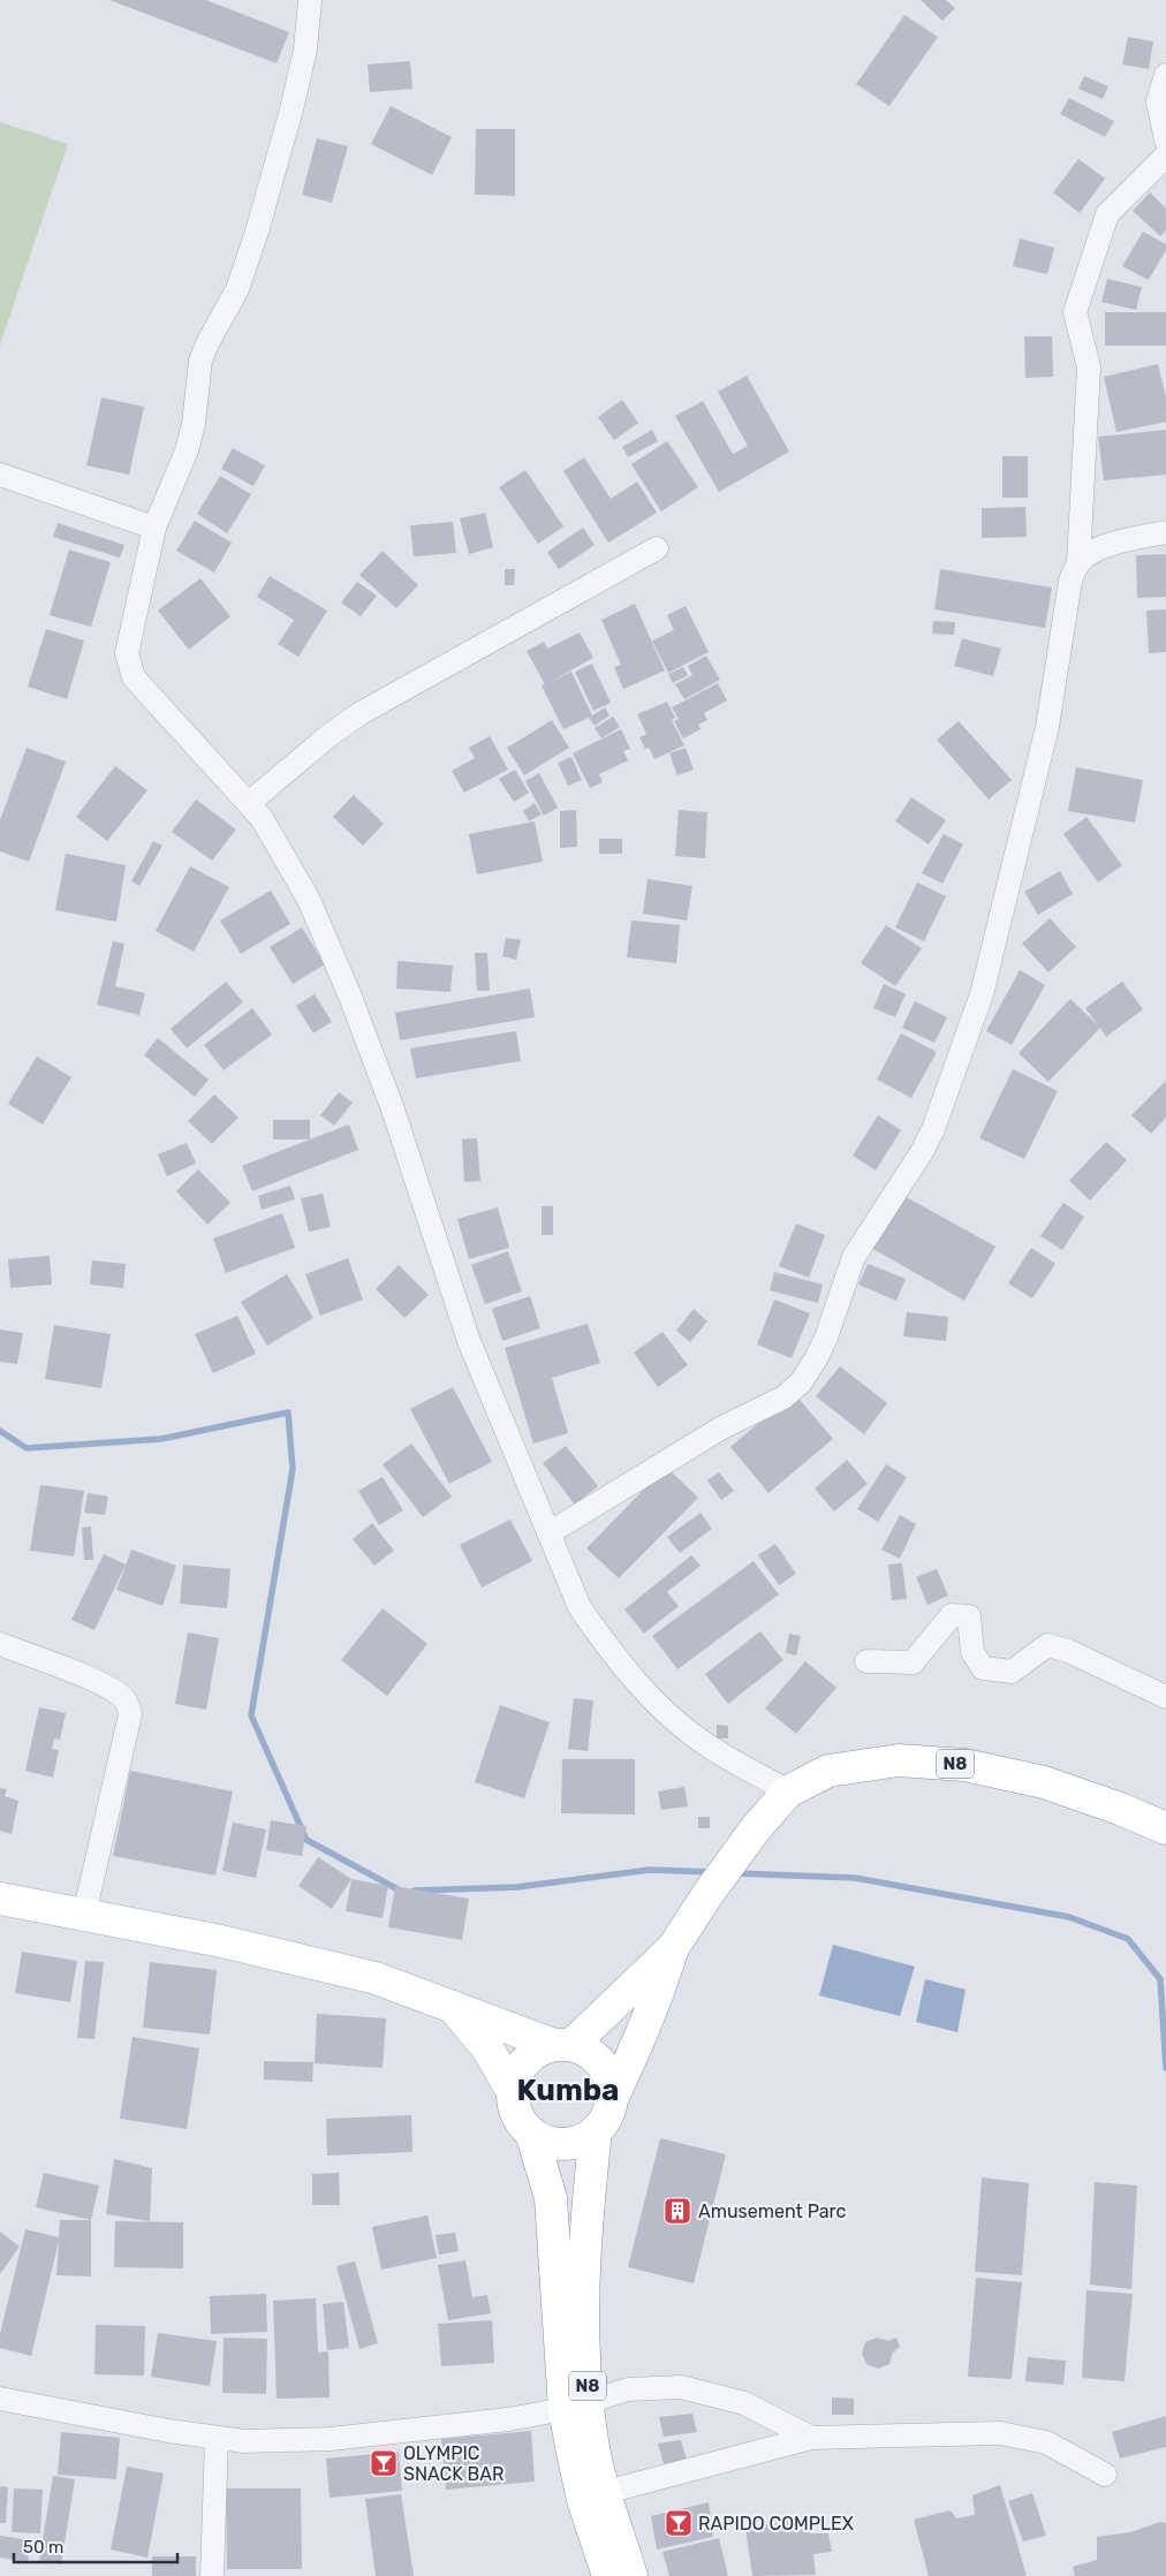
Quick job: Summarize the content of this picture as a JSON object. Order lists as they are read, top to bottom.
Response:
{
  "streets": {
    "main road": ["N8"]
  },
  "districts": ["Kumba"],
  "places": {
    "building": ["Amusement Parc"],
    "bar": ["OLYMPIC SNACK BAR", "RAPIDO COMPLEX"]
  },
  "scale_bar": "50 m"
}
